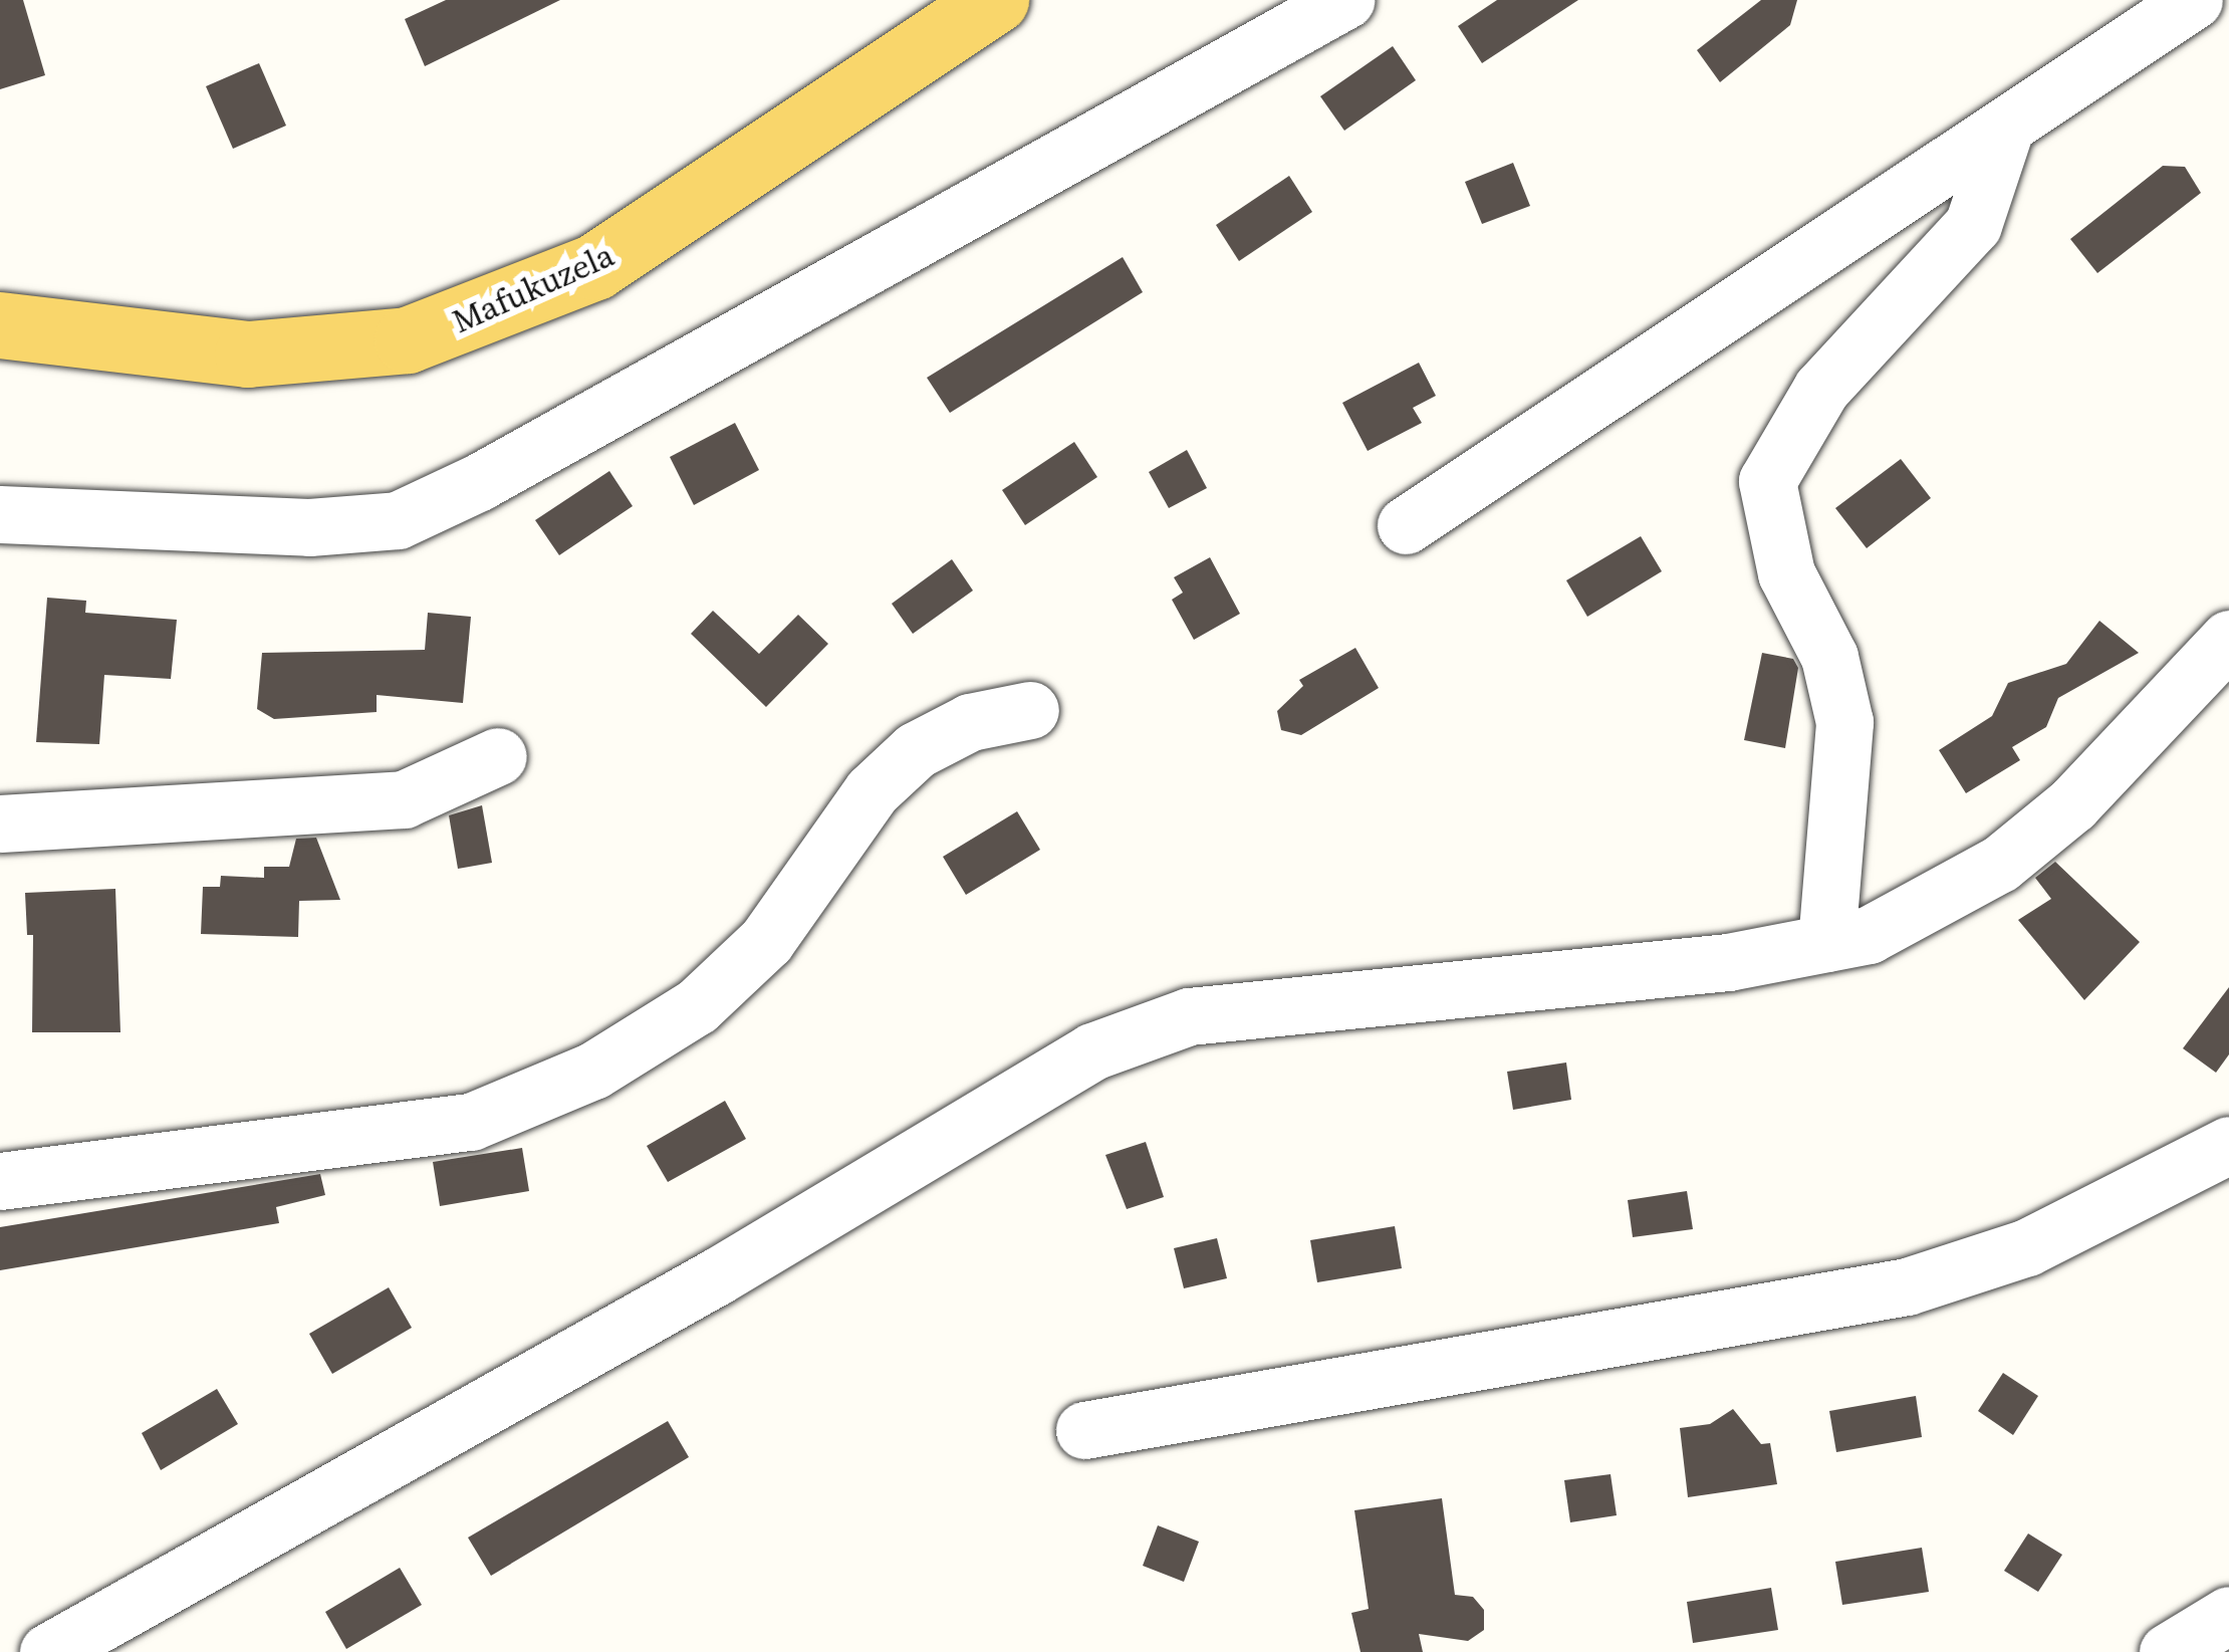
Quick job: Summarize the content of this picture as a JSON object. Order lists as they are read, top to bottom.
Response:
{
  "streets": {
    "main road": ["Mafukuzela"]
  }
}
